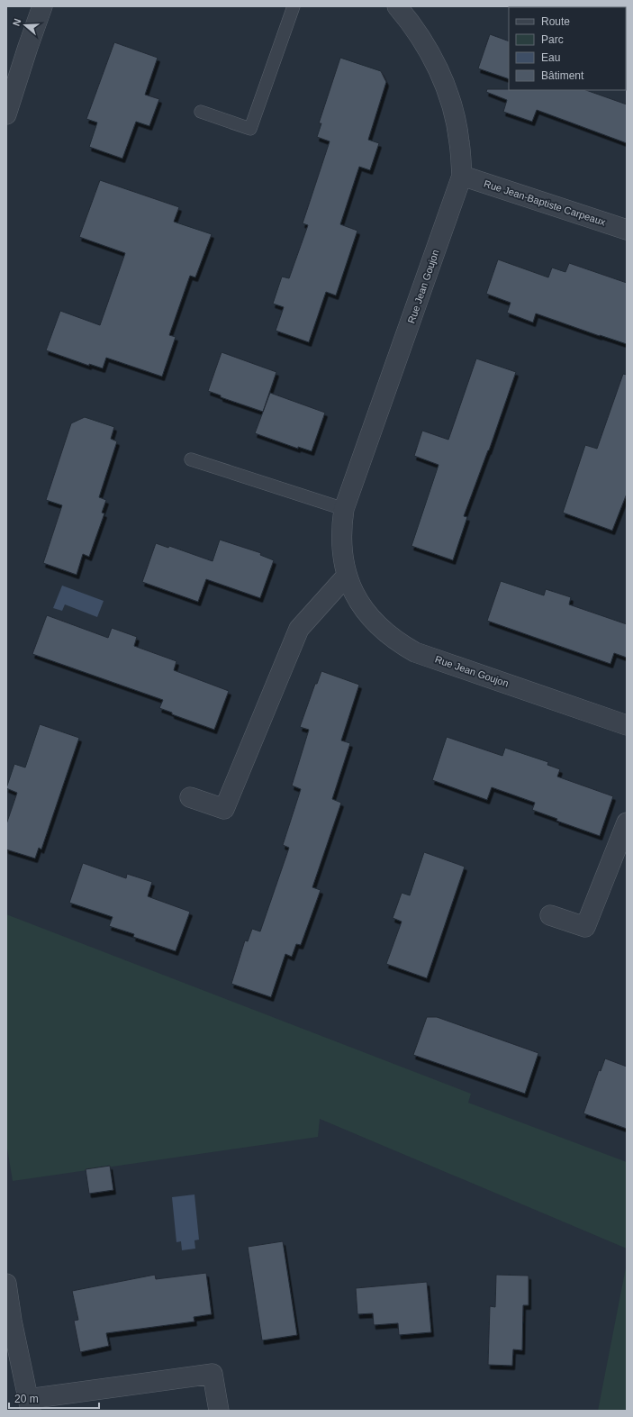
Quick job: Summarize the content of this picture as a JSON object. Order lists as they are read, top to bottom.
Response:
{
  "streets": {
    "street": ["Rue Jean-Baptiste Carpeaux", "Rue Jean Goujon"]
  },
  "crossings": [
    ["Rue Jean-Baptiste Carpeaux", "Rue Jean Goujon"]
  ],
  "legend": [
    "Route",
    "Parc",
    "Eau",
    "Bâtiment"
  ],
  "scale_bar": "20 m",
  "north": "left"
}
